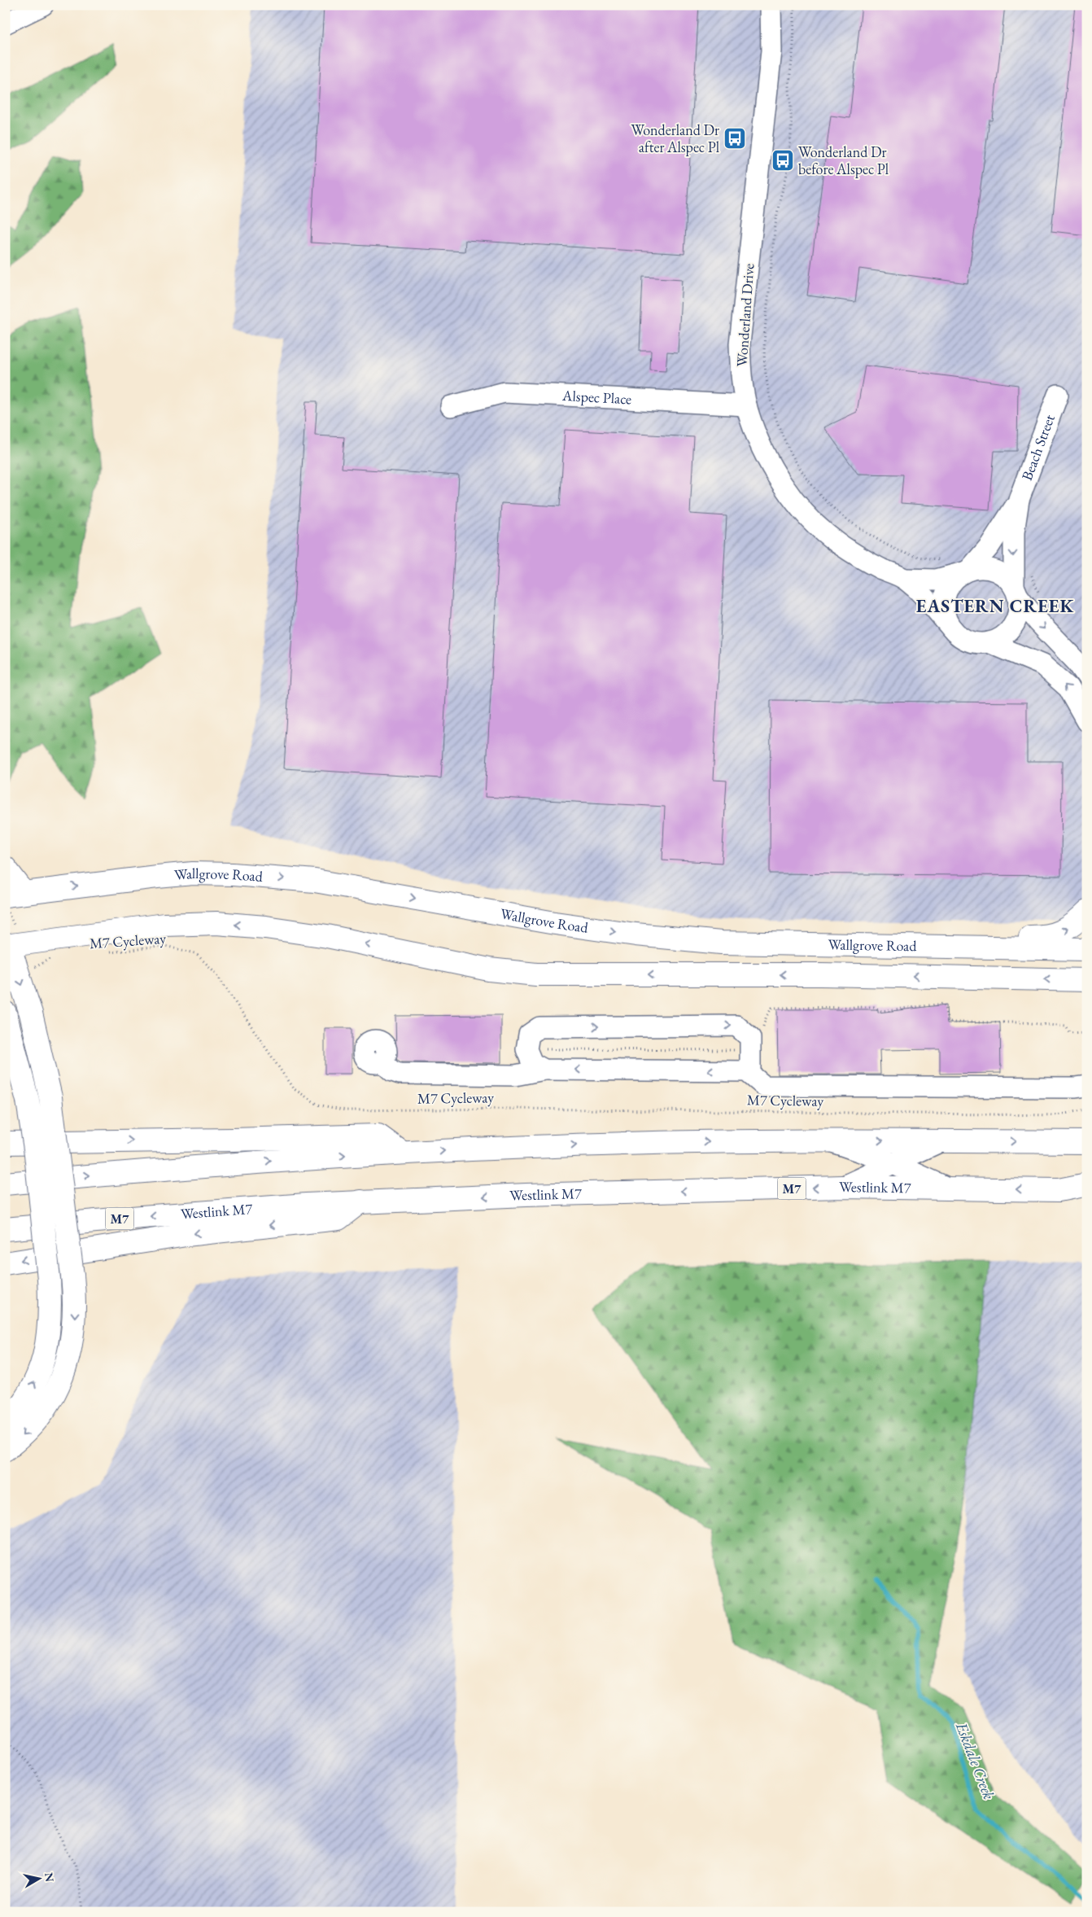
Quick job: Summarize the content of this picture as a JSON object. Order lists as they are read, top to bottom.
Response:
{
  "streets": {
    "main road": ["Wallgrove Road", "Westlink M7", "M7"],
    "street": ["Wonderland Drive", "Alspec Place", "Beach Street"],
    "path": ["M7 Cycleway"]
  },
  "crossings": [
    ["Wonderland Drive", "Alspec Place"],
    ["Wonderland Drive", "Beach Street"]
  ],
  "districts": ["EASTERN CREEK"],
  "water": ["Eskdale Creek"],
  "places": {
    "bus stop": ["Wonderland Dr after Alspec Pl", "Wonderland Dr before Alspec Pl"]
  },
  "north": "right"
}
